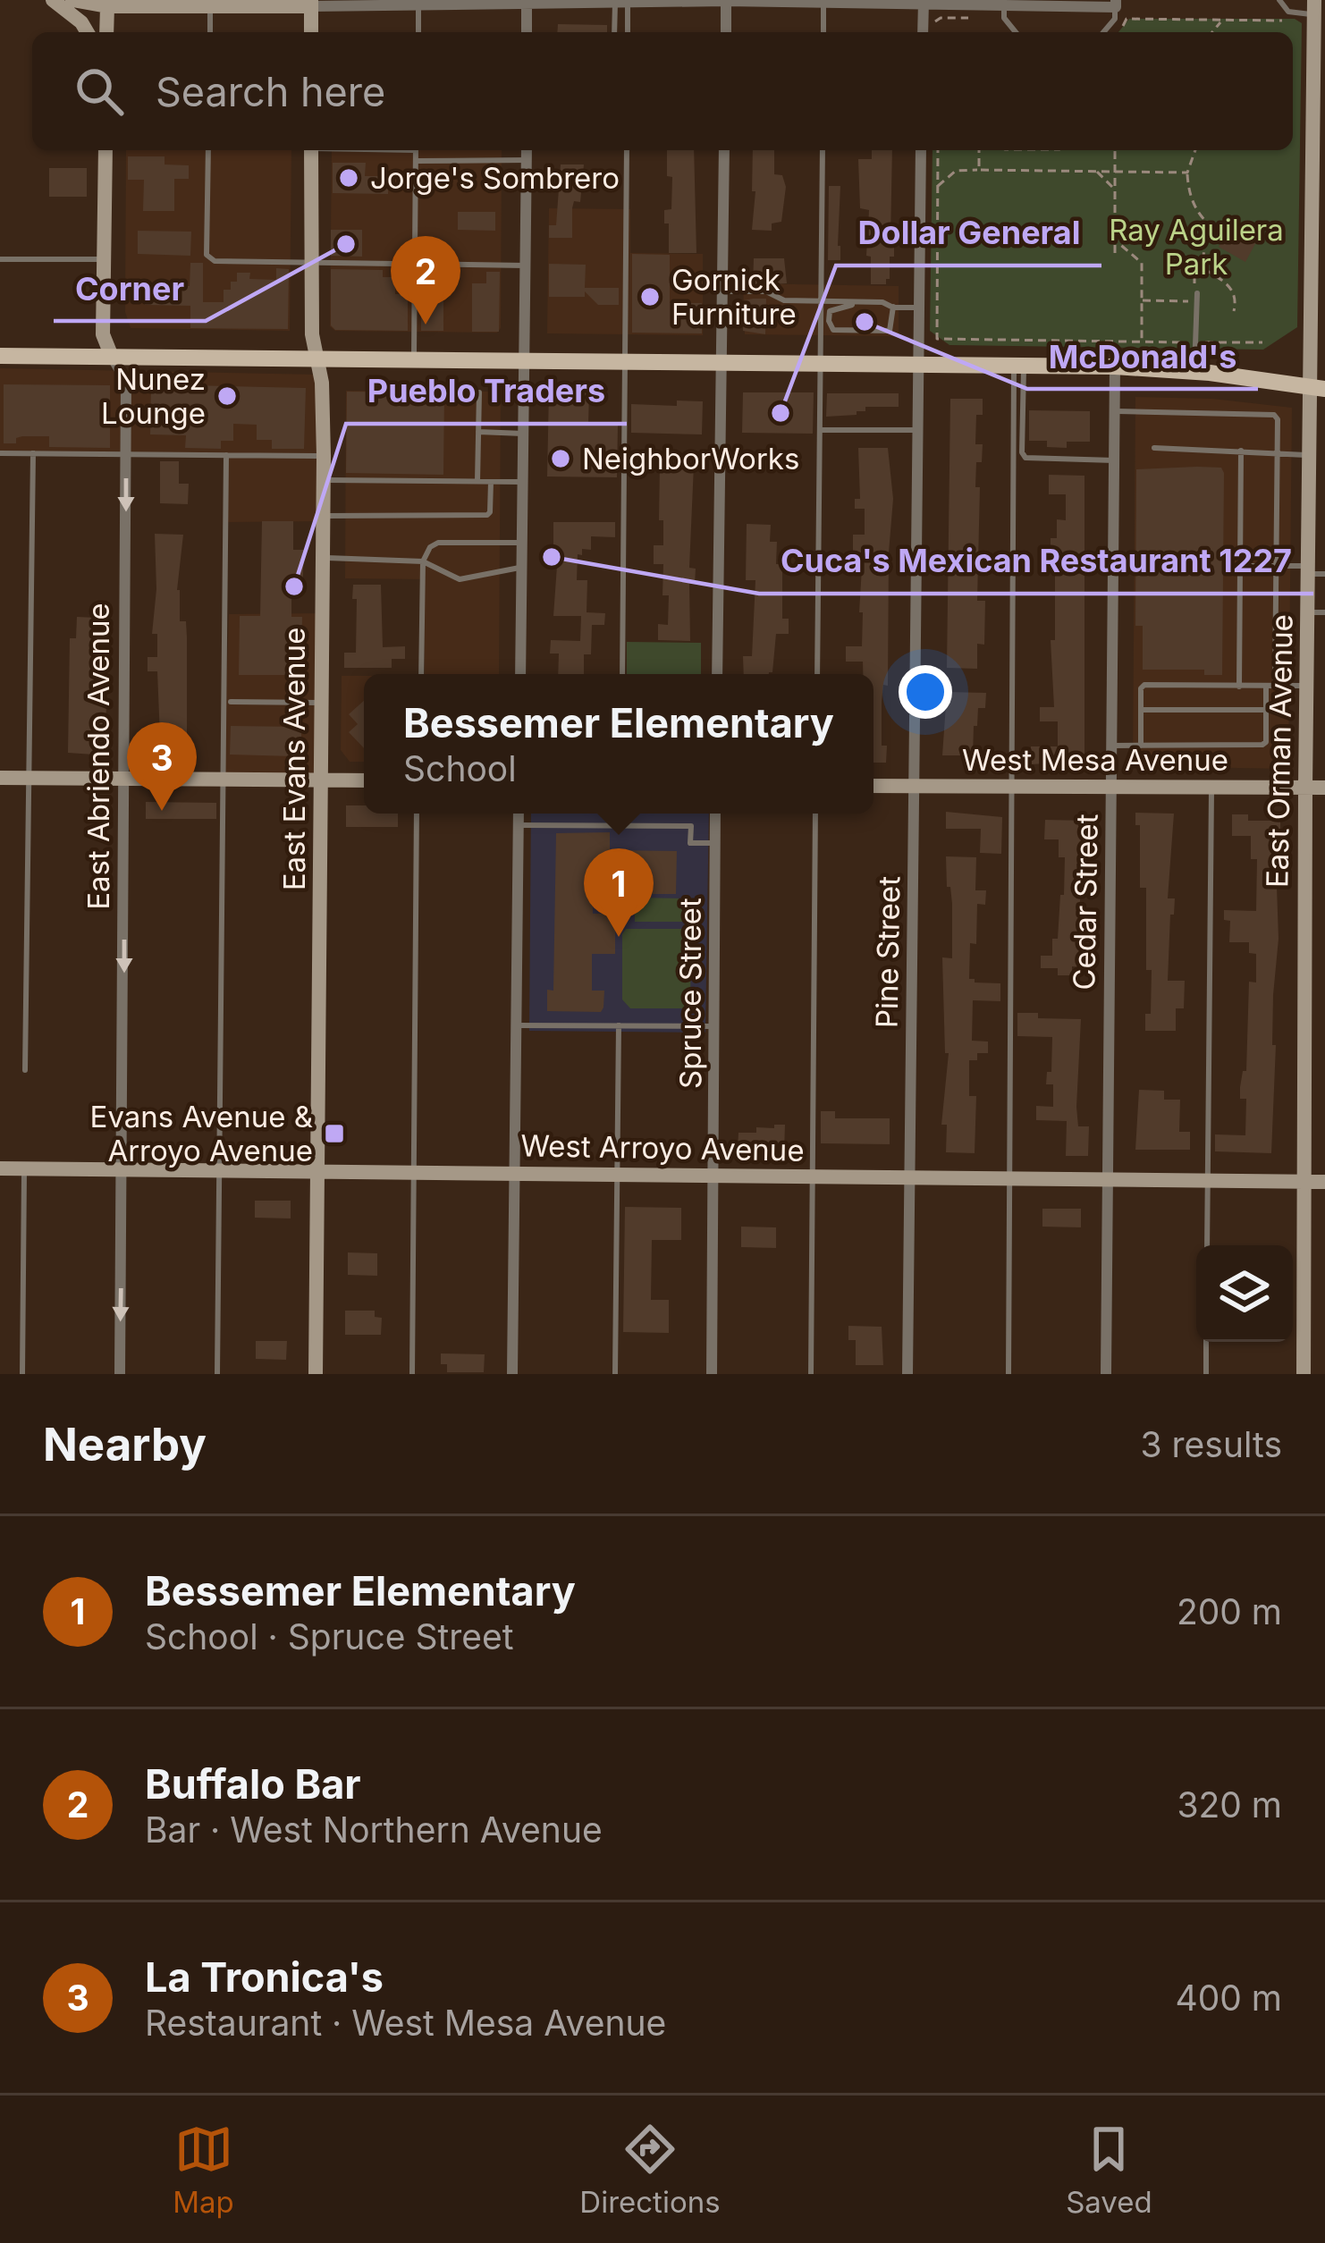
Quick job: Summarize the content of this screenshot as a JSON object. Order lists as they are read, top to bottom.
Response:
{
  "streets": {
    "street": [
      "East Orman Avenue",
      "East Abriendo Avenue",
      "East Evans Avenue",
      "West Mesa Avenue",
      "Cedar Street",
      "Pine Street",
      "Spruce Street",
      "West Arroyo Avenue"
    ]
  },
  "crossings": [
    ["East Orman Avenue", "West Mesa Avenue"],
    ["East Orman Avenue", "West Arroyo Avenue"],
    ["East Abriendo Avenue", "West Arroyo Avenue"],
    ["East Evans Avenue", "West Arroyo Avenue"],
    ["West Mesa Avenue", "Cedar Street"],
    ["West Mesa Avenue", "Pine Street"],
    ["Cedar Street", "West Arroyo Avenue"],
    ["Pine Street", "West Arroyo Avenue"],
    ["Spruce Street", "West Arroyo Avenue"]
  ],
  "one_way": ["East Abriendo Avenue"],
  "parks": ["Ray Aguilera Park"],
  "places": {
    "other": [
      "Jorge's Sombrero",
      "Corner",
      "Gornick Furniture",
      "McDonald's",
      "Nunez Lounge",
      "Dollar General",
      "NeighborWorks",
      "Cuca's Mexican Restaurant 1227",
      "Pueblo Traders"
    ],
    "transit": ["Evans Avenue & Arroyo Avenue"]
  },
  "page": {
    "search": "Search here",
    "pins": ["2", "3", "1"],
    "popup": ["Bessemer Elementary", "School"],
    "heading": ["Nearby", "3 results"],
    "list": [
      {
        "mark": "1",
        "name": "Bessemer Elementary",
        "note": "School · Spruce Street",
        "value": "200 m"
      },
      {
        "mark": "2",
        "name": "Buffalo Bar",
        "note": "Bar · West Northern Avenue",
        "value": "320 m"
      },
      {
        "mark": "3",
        "name": "La Tronica's",
        "note": "Restaurant · West Mesa Avenue",
        "value": "400 m"
      }
    ],
    "nav": ["Map", "Directions", "Saved"]
  }
}
